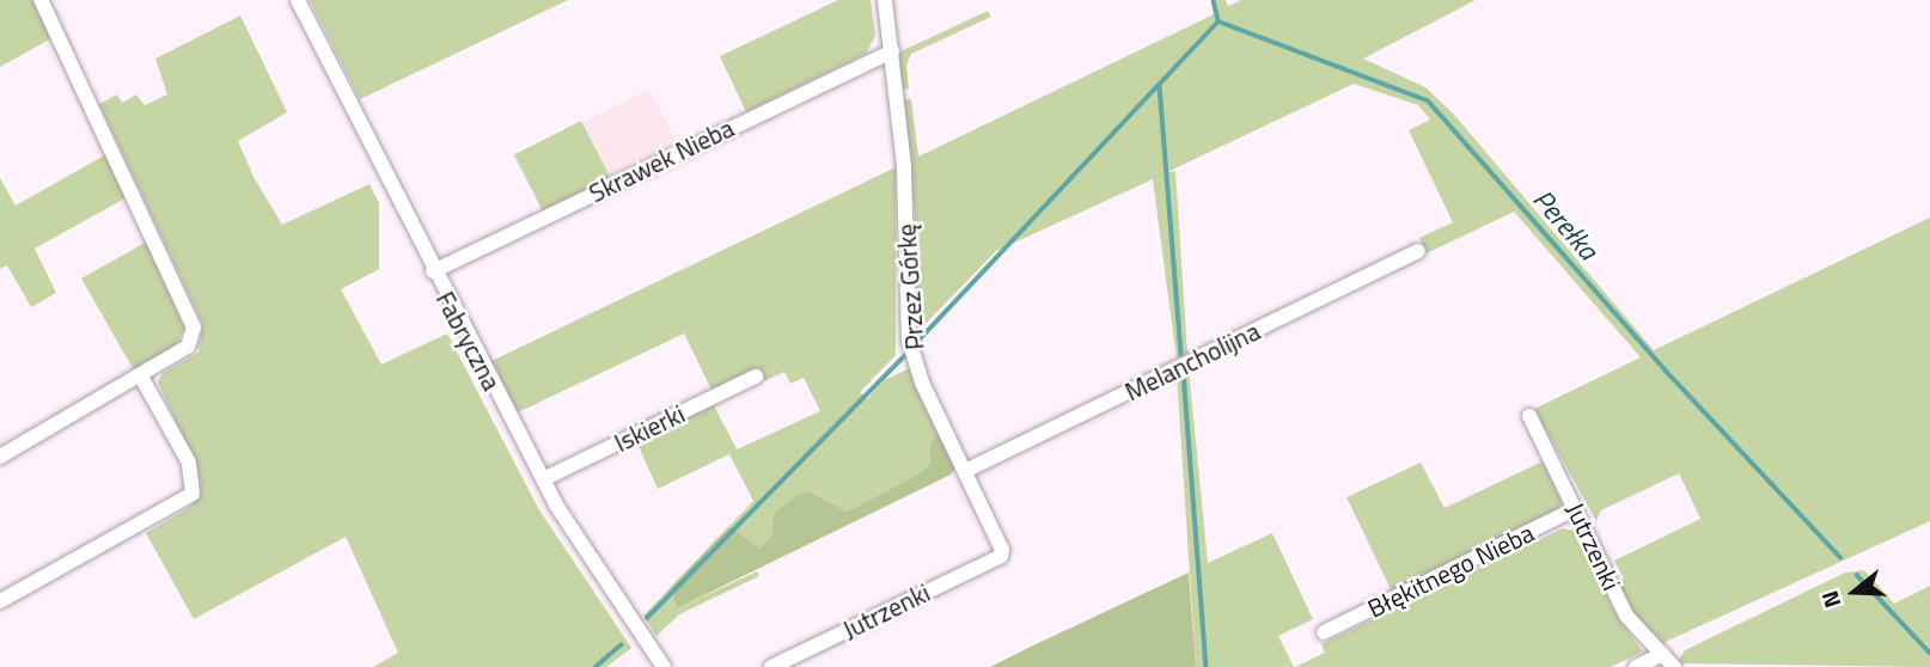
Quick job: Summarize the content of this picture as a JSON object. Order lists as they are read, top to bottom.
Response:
{
  "streets": {
    "street": [
      "Skrawek Nieba",
      "Przez Górkę",
      "Fabryczna",
      "Melancholijna",
      "Iskierki",
      "Jutrzenki",
      "Błękitnego Nieba"
    ]
  },
  "crossings": [
    ["Skrawek Nieba", "Przez Górkę"],
    ["Skrawek Nieba", "Fabryczna"],
    ["Przez Górkę", "Melancholijna"],
    ["Przez Górkę", "Jutrzenki"],
    ["Fabryczna", "Iskierki"],
    ["Jutrzenki", "Błękitnego Nieba"]
  ],
  "water": ["Perełka"],
  "north": "left"
}
